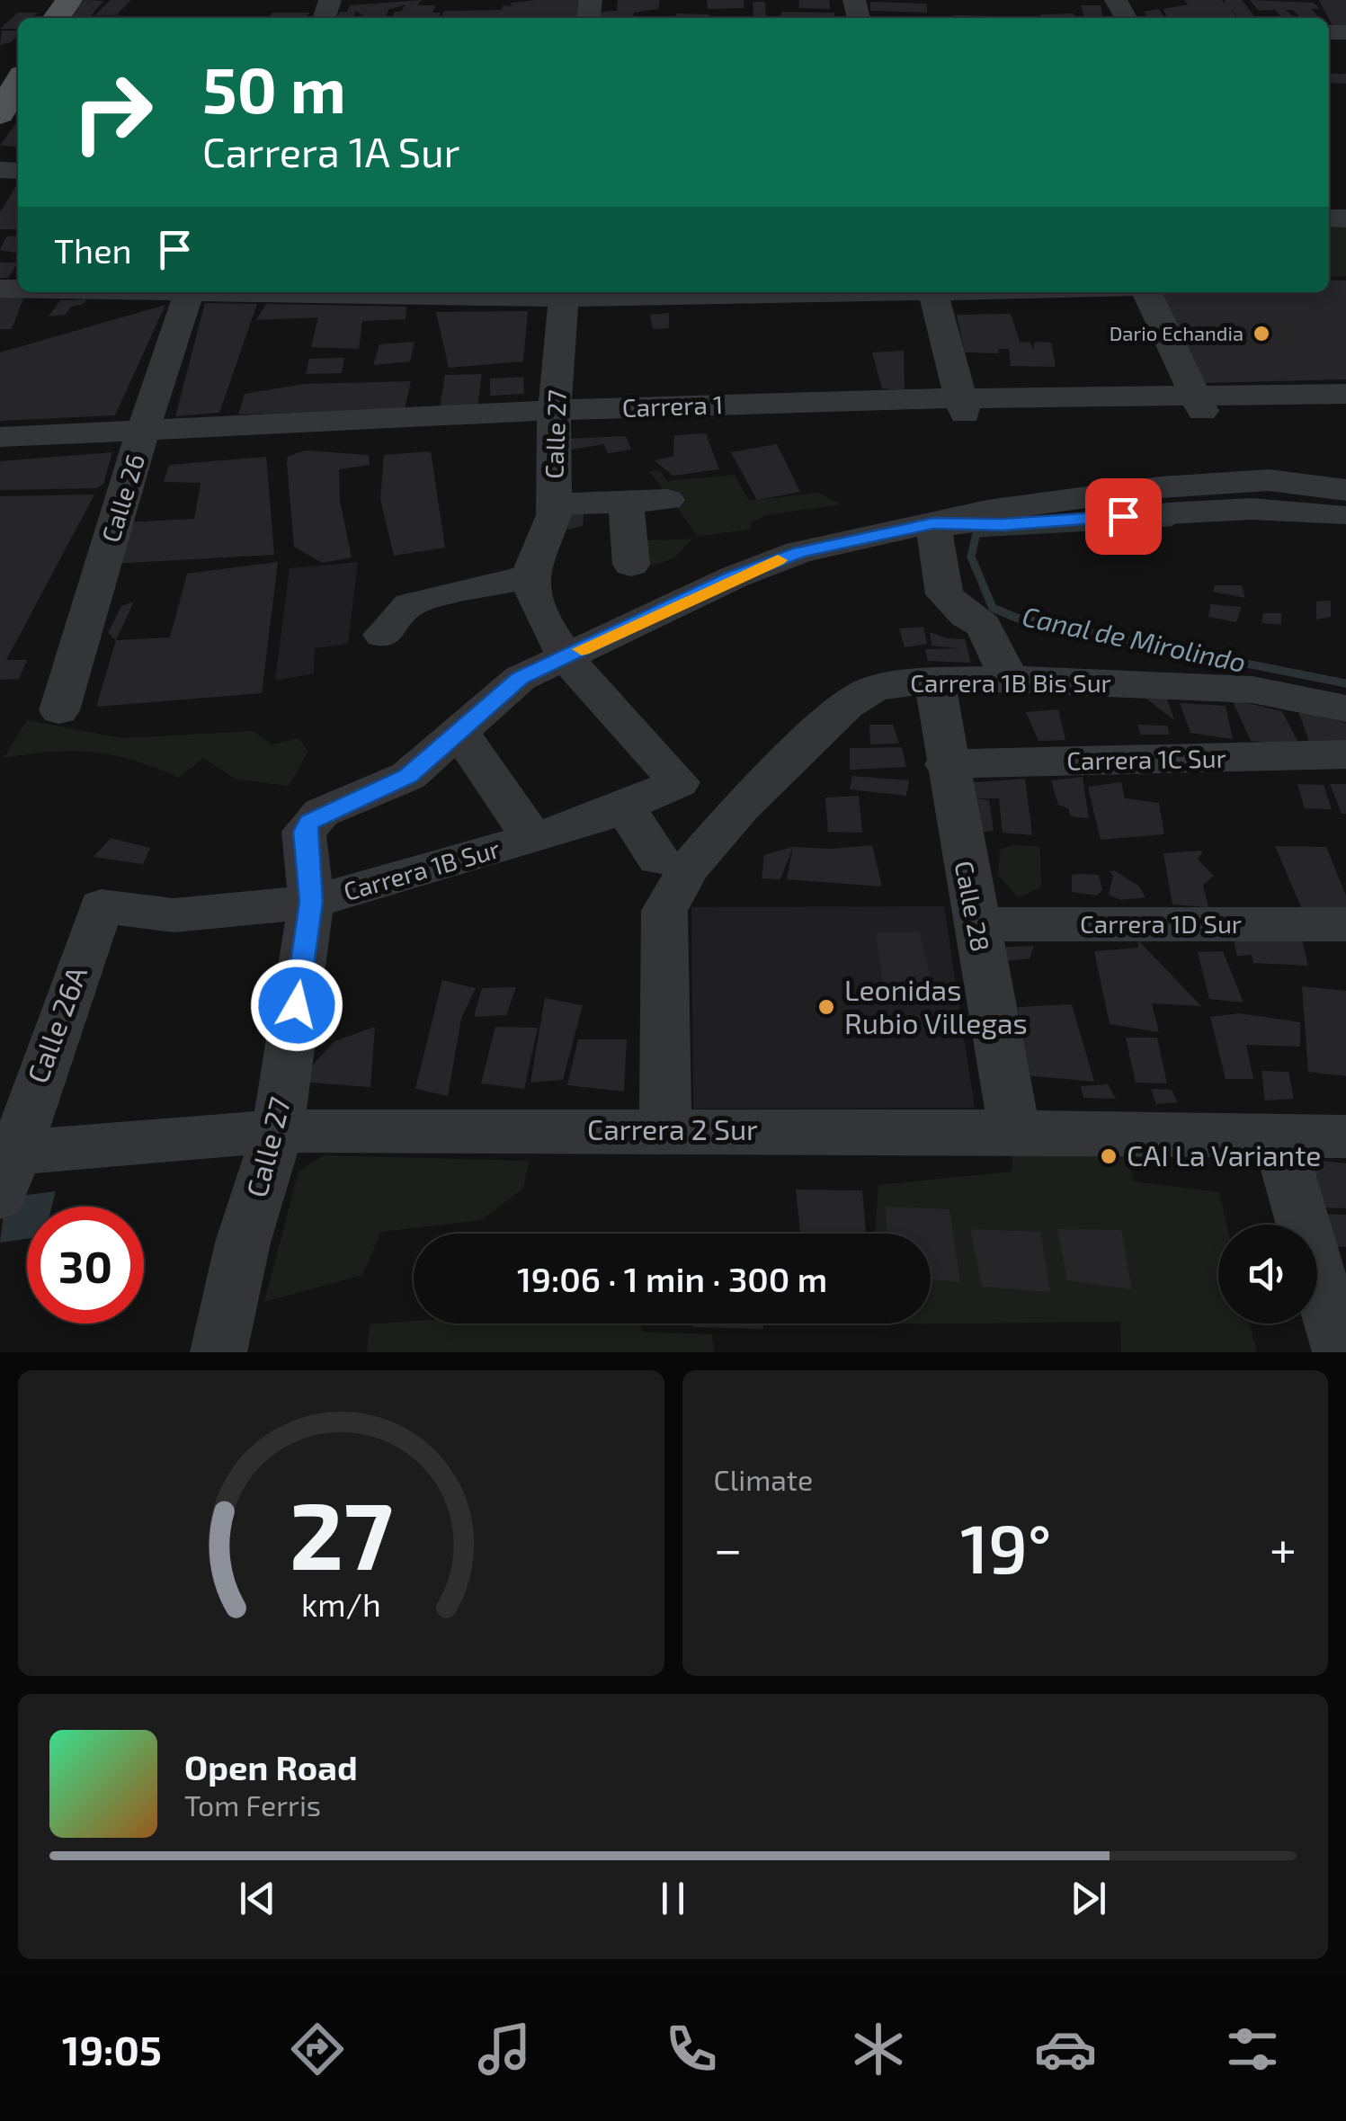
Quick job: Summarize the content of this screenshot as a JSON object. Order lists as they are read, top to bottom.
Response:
{
  "streets": {
    "street": [
      "Carrera 1",
      "Calle 27",
      "Calle 26",
      "Carrera 1B Bis Sur",
      "Carrera 1C Sur",
      "Carrera 1B Sur",
      "Calle 28",
      "Carrera 1D Sur",
      "Calle 26A",
      "Carrera 2 Sur"
    ]
  },
  "crossings": [
    ["Carrera 1", "Calle 27"],
    ["Carrera 1", "Calle 26"],
    ["Calle 27", "Carrera 1B Sur"],
    ["Calle 27", "Carrera 2 Sur"],
    ["Carrera 1B Bis Sur", "Calle 28"],
    ["Carrera 1B Bis Sur", "Carrera 2 Sur"],
    ["Carrera 1C Sur", "Calle 28"],
    ["Carrera 1B Sur", "Calle 26A"],
    ["Calle 28", "Carrera 1D Sur"],
    ["Calle 28", "Carrera 2 Sur"],
    ["Calle 26A", "Carrera 2 Sur"]
  ],
  "water": ["Canal de Mirolindo"],
  "places": ["Dario Echandia", "Leonidas Rubio Villegas", "CAI La Variante"],
  "page": {
    "turn": ["50 m", "Carrera 1A Sur"],
    "then": "Then",
    "limit": "30",
    "trip": "19:06 · 1 min · 300 m",
    "tile": "Climate",
    "heat": ["−", "19°", "+"],
    "song": ["Open Road", "Tom Ferris"],
    "tabs": "19:05",
    "gauge": ["27", "km/h"]
  }
}
